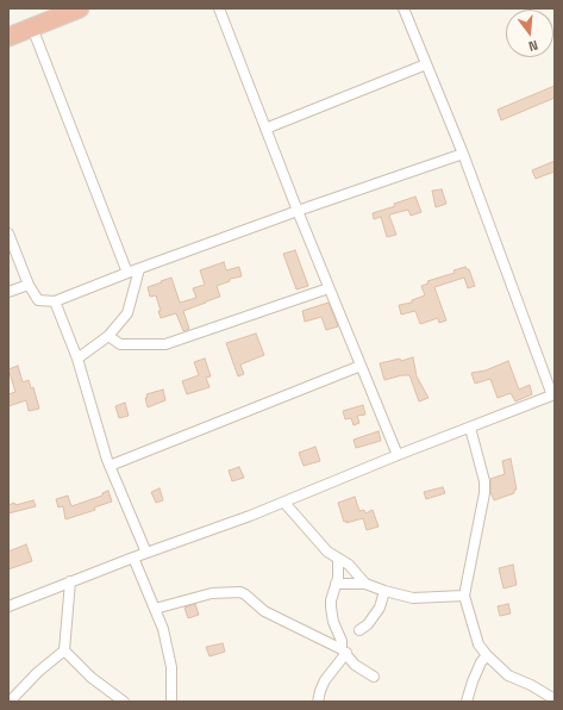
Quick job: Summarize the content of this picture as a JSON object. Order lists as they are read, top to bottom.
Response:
{
  "north": "bottom"
}
